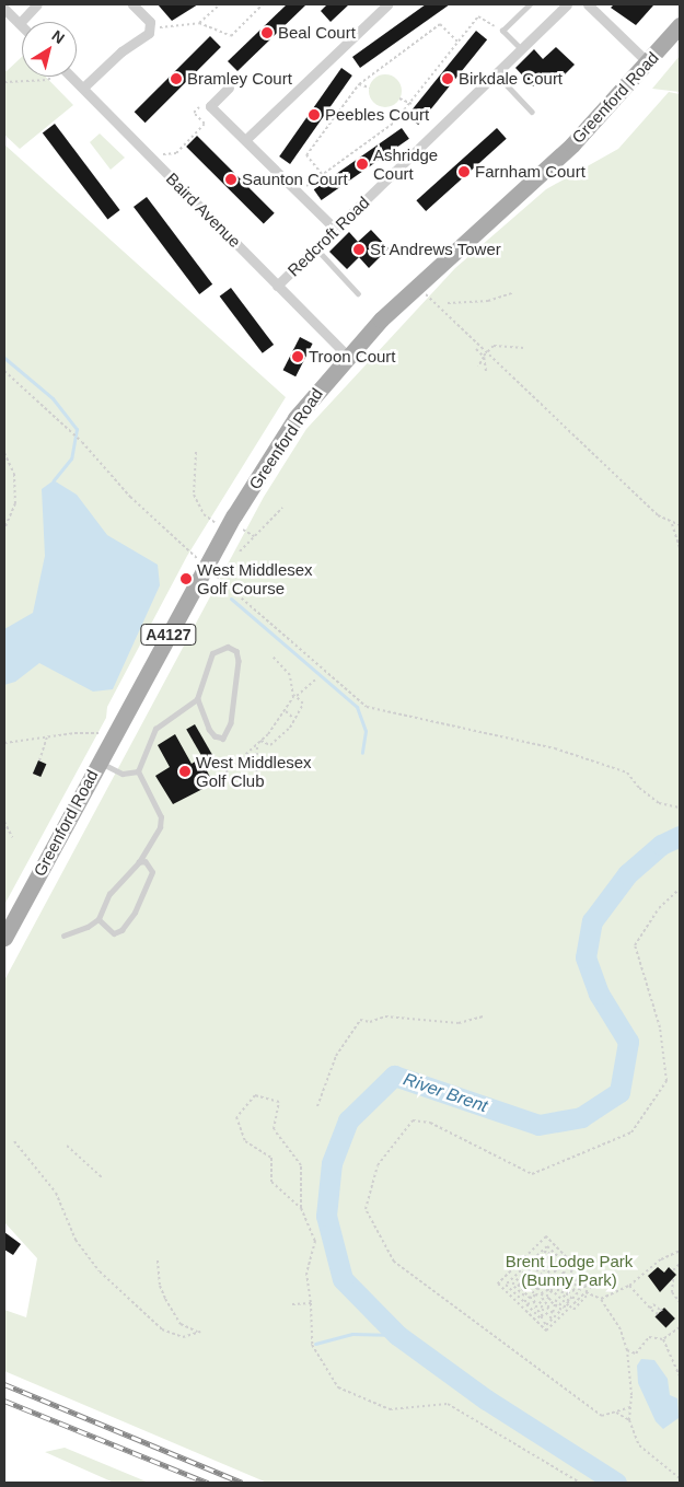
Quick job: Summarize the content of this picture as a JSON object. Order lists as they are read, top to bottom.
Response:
{
  "streets": {
    "main road": ["Greenford Road", "A4127"],
    "street": ["Baird Avenue", "Redcroft Road"]
  },
  "crossings": [
    ["Greenford Road", "Baird Avenue"],
    ["Baird Avenue", "Redcroft Road"]
  ],
  "water": ["River Brent"],
  "parks": ["Brent Lodge Park (Bunny Park)"],
  "places": [
    "Beal Court",
    "Bramley Court",
    "Birkdale Court",
    "Peebles Court",
    "Ashridge Court",
    "Farnham Court",
    "Saunton Court",
    "St Andrews Tower",
    "Troon Court",
    "West Middlesex Golf Course",
    "West Middlesex Golf Club"
  ],
  "north": "top right"
}
